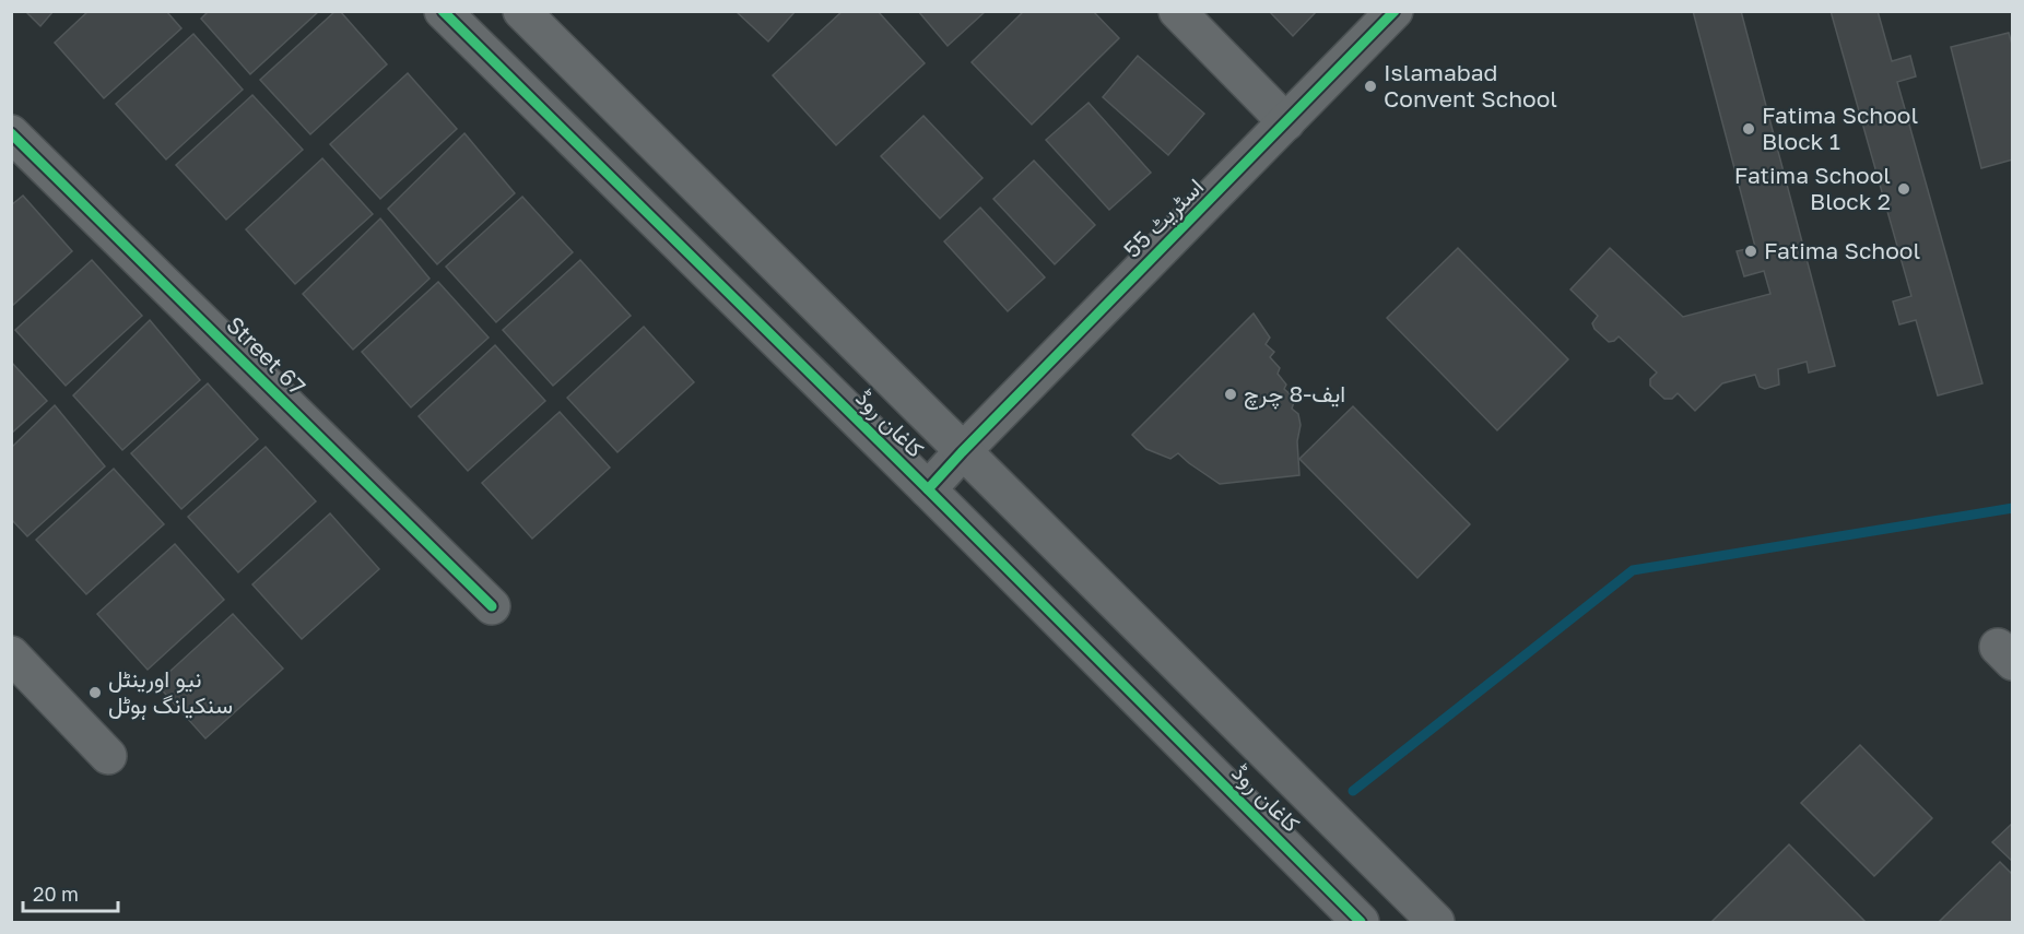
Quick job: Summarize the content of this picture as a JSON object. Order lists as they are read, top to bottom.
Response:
{
  "streets": {
    "street": ["اسٹریٹ 55", "Street 67", "کاغان روڈ"]
  },
  "crossings": [
    ["اسٹریٹ 55", "کاغان روڈ"]
  ],
  "places": [
    "Islamabad Convent School",
    "Fatima School Block 1",
    "Fatima School Block 2",
    "Fatima School",
    "ایف-8 چرچ",
    "نیو اورینٹل سنکیانگ ہوٹل"
  ],
  "scale_bar": "20 m"
}
